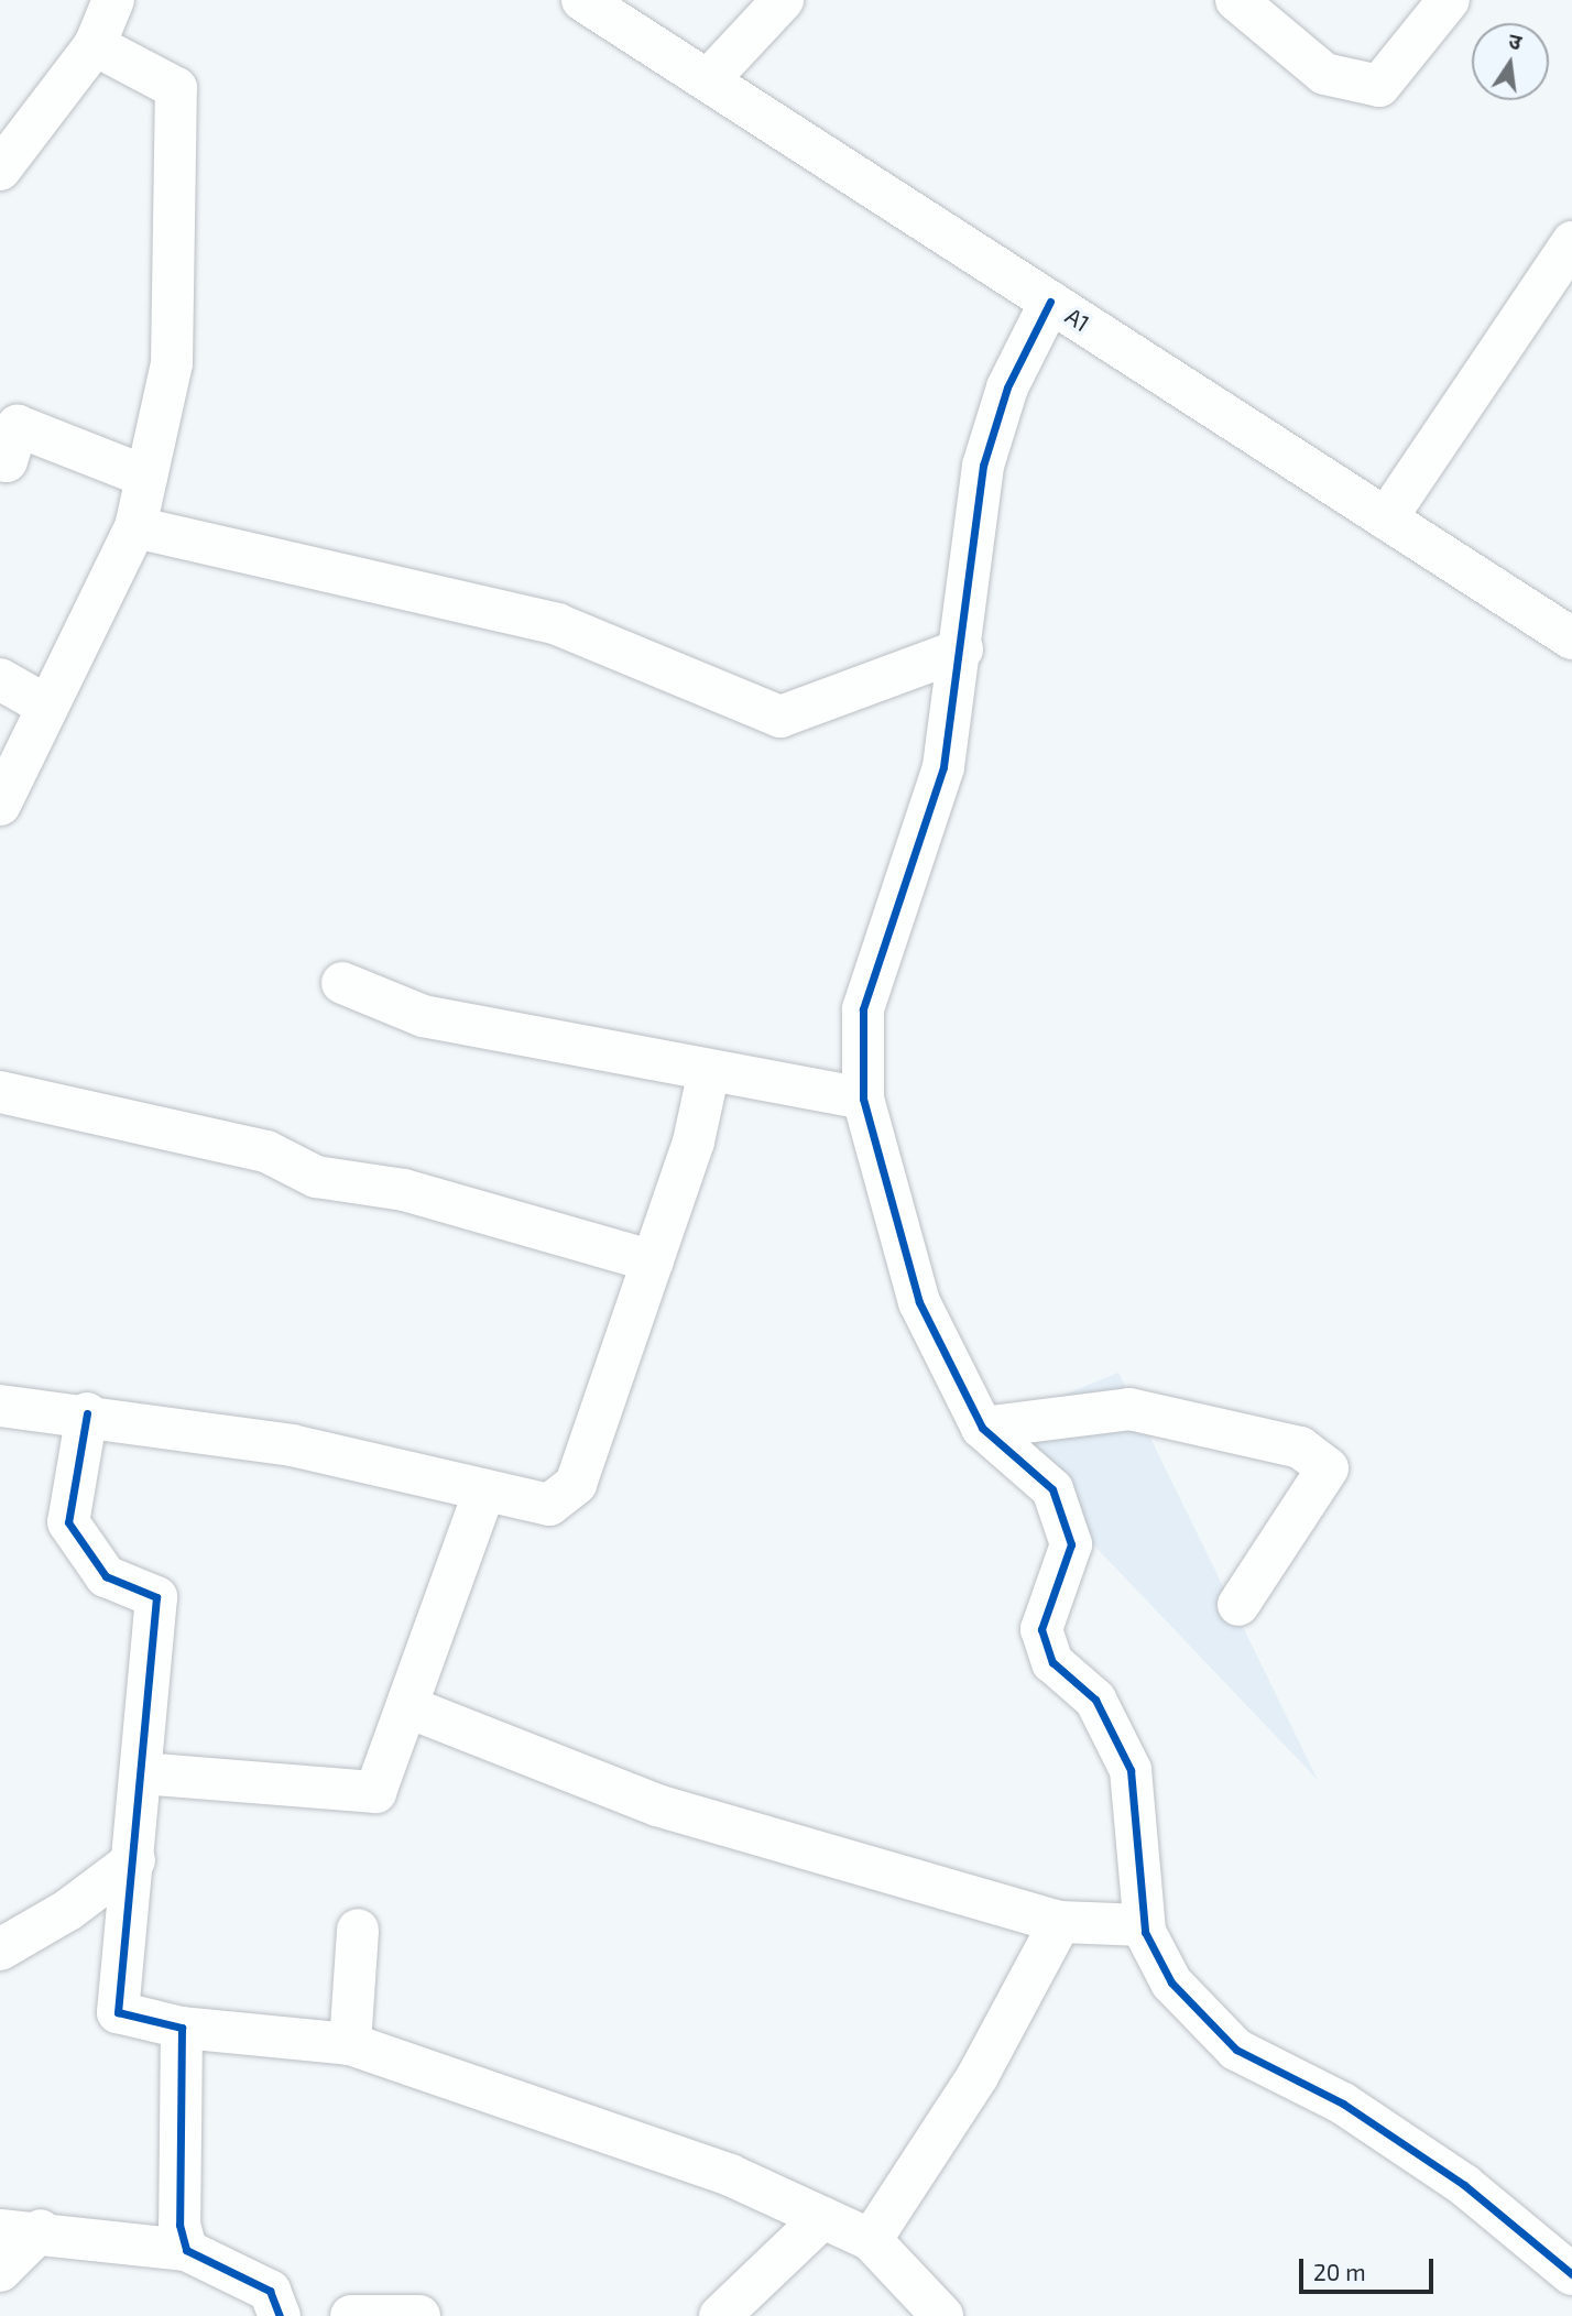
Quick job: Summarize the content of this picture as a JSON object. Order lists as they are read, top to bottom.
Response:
{
  "streets": {
    "street": ["A1"]
  },
  "scale_bar": "20 m",
  "north": "top"
}
